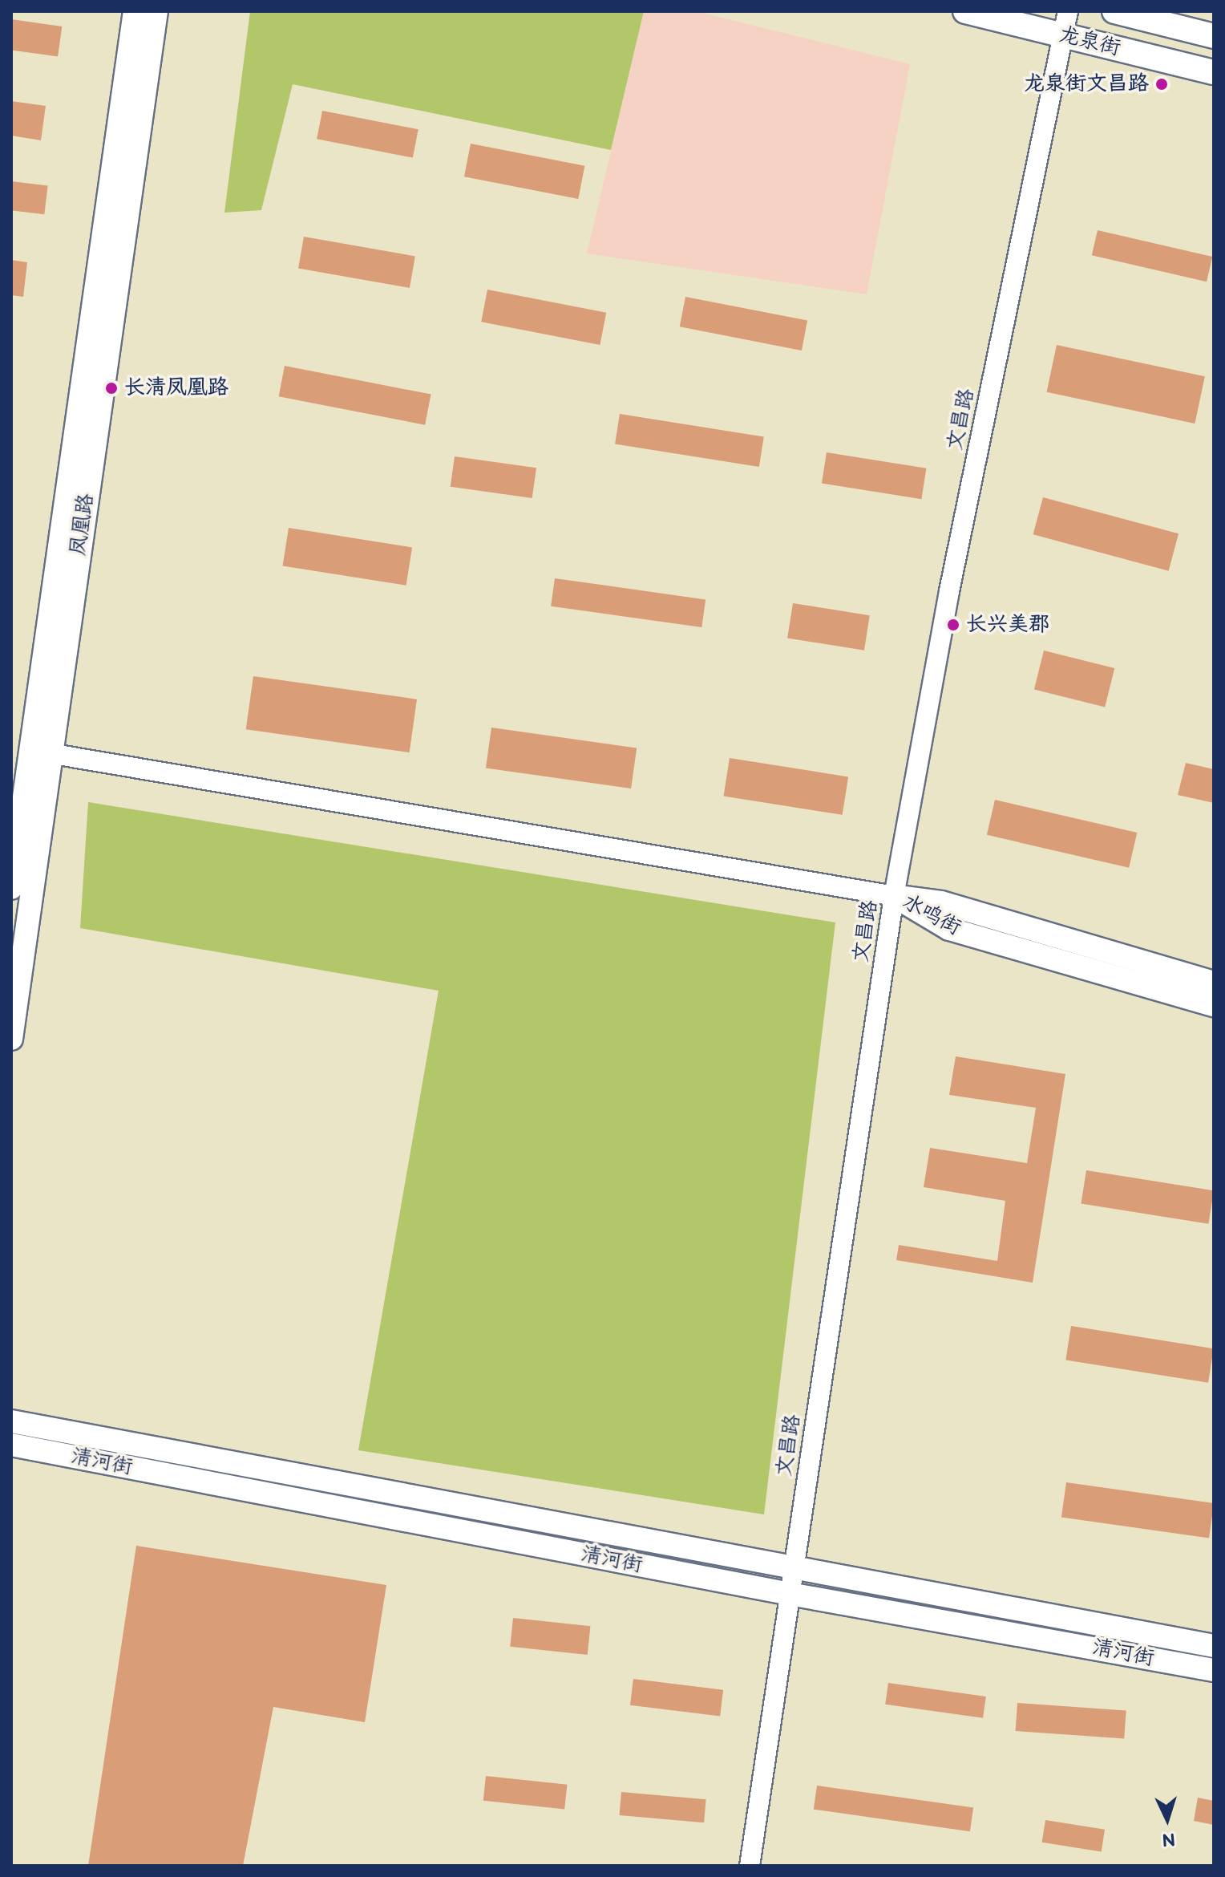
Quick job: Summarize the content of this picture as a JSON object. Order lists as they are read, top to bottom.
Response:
{
  "streets": {
    "main road": [
      "龙泉街",
      "凤凰路",
      "水鸣街",
      "清河街"
    ],
    "street": ["文昌路"]
  },
  "crossings": [
    ["龙泉街", "文昌路"],
    ["文昌路", "水鸣街"],
    ["文昌路", "清河街"]
  ],
  "places": ["龙泉街文昌路", "长清凤凰路", "长兴美郡"],
  "north": "bottom"
}
